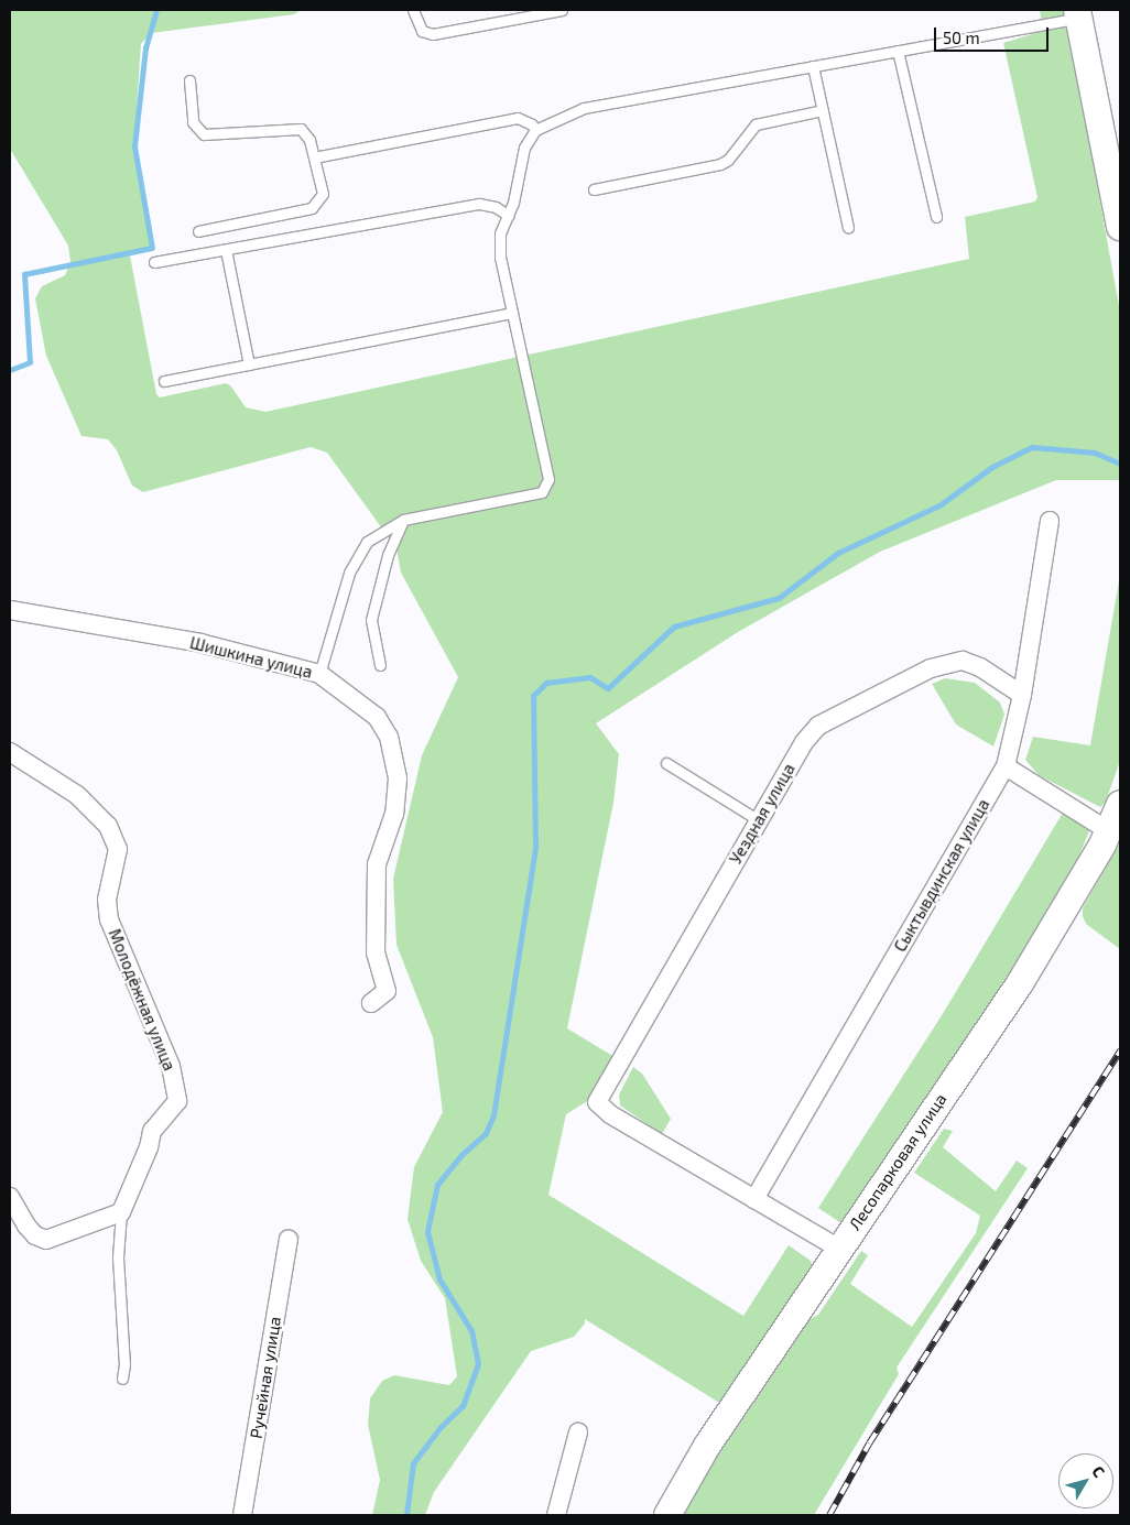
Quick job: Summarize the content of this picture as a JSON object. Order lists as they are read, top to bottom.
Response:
{
  "streets": {
    "street": [
      "Шишкина улица",
      "Уездная улица",
      "Сыктывдинская улица",
      "Молодёжная улица",
      "Лесопарковая улица",
      "Ручейная улица"
    ]
  },
  "crossings": [
    ["Уездная улица", "Сыктывдинская улица"]
  ],
  "scale_bar": "50 m",
  "north": "top right"
}
